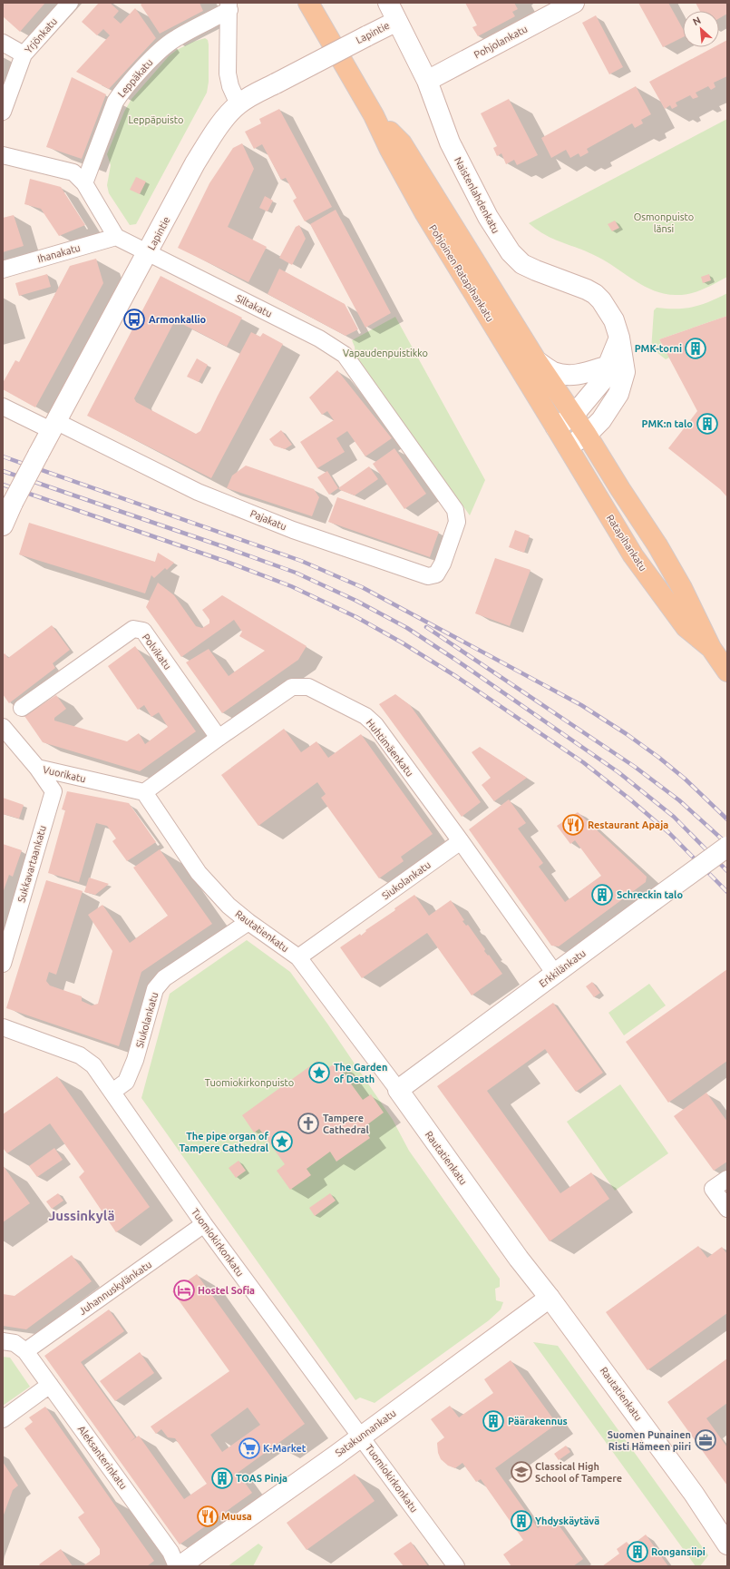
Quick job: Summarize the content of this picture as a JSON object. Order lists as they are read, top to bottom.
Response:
{
  "streets": {
    "main road": [
      "Lapintie",
      "Pohjolankatu",
      "Naistenlahdenkatu",
      "Pohjoinen Ratapihankatu",
      "Ratapihankatu",
      "Rautatienkatu",
      "Erkkilänkatu",
      "Satakunnankatu"
    ],
    "street": [
      "Yrjönkatu",
      "Leppäkatu",
      "Ihanakatu",
      "Siltakatu",
      "Pajakatu",
      "Polvikatu",
      "Huhtimäenkatu",
      "Vuorikatu",
      "Sukkavartaankatu",
      "Siukolankatu",
      "Tuomiokirkonkatu",
      "Juhannuskylänkatu",
      "Aleksanterinkatu"
    ]
  },
  "crossings": [
    ["Lapintie", "Naistenlahdenkatu"],
    ["Lapintie", "Siltakatu"],
    ["Lapintie", "Pajakatu"],
    ["Pohjolankatu", "Naistenlahdenkatu"],
    ["Naistenlahdenkatu", "Ratapihankatu"],
    ["Ihanakatu", "Siltakatu"],
    ["Pohjoinen Ratapihankatu", "Ratapihankatu"],
    ["Siltakatu", "Pajakatu"],
    ["Polvikatu", "Huhtimäenkatu"],
    ["Huhtimäenkatu", "Vuorikatu"],
    ["Huhtimäenkatu", "Siukolankatu"],
    ["Huhtimäenkatu", "Rautatienkatu"],
    ["Huhtimäenkatu", "Erkkilänkatu"],
    ["Vuorikatu", "Sukkavartaankatu"],
    ["Vuorikatu", "Rautatienkatu"],
    ["Siukolankatu", "Rautatienkatu"],
    ["Siukolankatu", "Tuomiokirkonkatu"],
    ["Rautatienkatu", "Erkkilänkatu"],
    ["Rautatienkatu", "Satakunnankatu"],
    ["Tuomiokirkonkatu", "Juhannuskylänkatu"],
    ["Tuomiokirkonkatu", "Satakunnankatu"],
    ["Juhannuskylänkatu", "Aleksanterinkatu"]
  ],
  "districts": ["Jussinkylä"],
  "parks": [
    "Leppäpuisto",
    "Osmonpuisto länsi",
    "Vapaudenpuistikko",
    "Tuomiokirkonpuisto"
  ],
  "places": {
    "bus stop": ["Armonkallio"],
    "building": [
      "PMK-torni",
      "PMK:n talo",
      "Schreckin talo",
      "Päärakennus",
      "TOAS Pinja",
      "Yhdyskäytävä",
      "Rongansiipi"
    ],
    "restaurant": ["Restaurant Apaja", "Muusa"],
    "place": ["The Garden of Death", "The pipe organ of Tampere Cathedral"],
    "church": ["Tampere Cathedral"],
    "hotel": ["Hostel Sofia"],
    "office": ["Suomen Punainen Risti Hämeen piiri"],
    "supermarket": ["K-Market"],
    "school or university": ["Classical High School of Tampere"]
  },
  "north": "top left"
}
